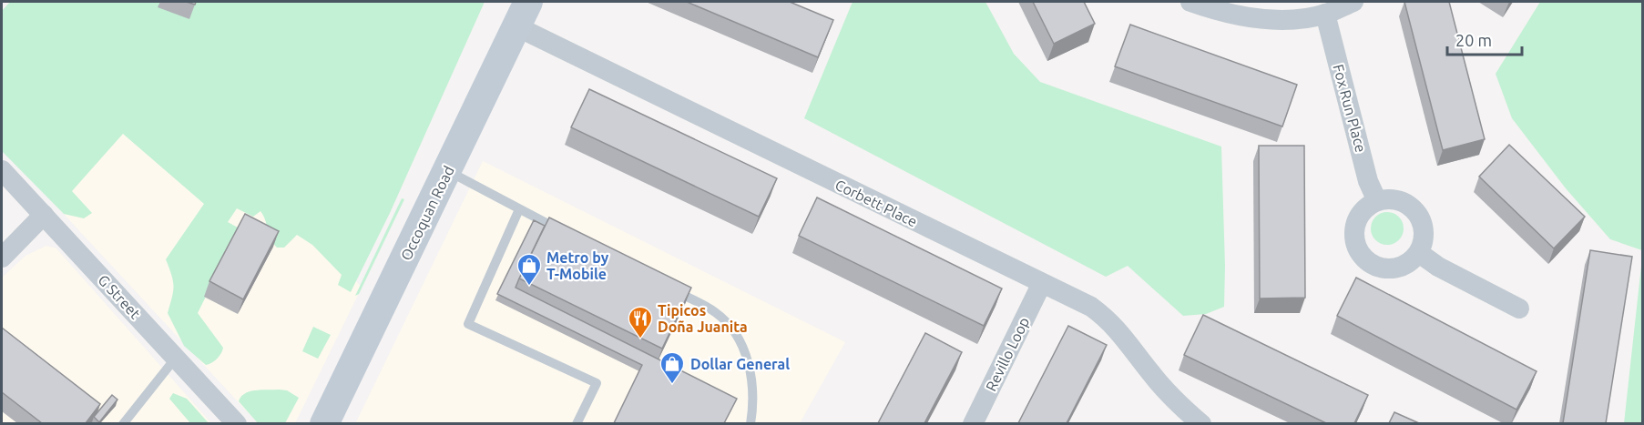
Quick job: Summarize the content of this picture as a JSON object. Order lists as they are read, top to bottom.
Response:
{
  "streets": {
    "main road": ["Occoquan Road"],
    "street": [
      "Fox Run Place",
      "Corbett Place",
      "G Street",
      "Revillo Loop"
    ]
  },
  "crossings": [
    ["Corbett Place", "Occoquan Road"],
    ["Corbett Place", "Revillo Loop"]
  ],
  "places": {
    "shop": ["Metro by T-Mobile", "Dollar General"],
    "restaurant": ["Tipicos Doña Juanita"]
  },
  "scale_bar": "20 m"
}
